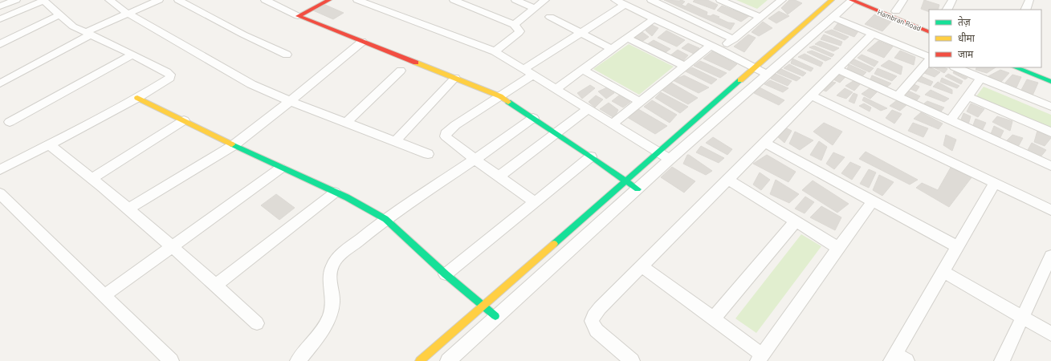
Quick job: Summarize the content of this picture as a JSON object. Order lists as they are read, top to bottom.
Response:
{
  "streets": {
    "street": ["Hambran Road"]
  },
  "legend": ["तेज़", "धीमा", "जाम"]
}
